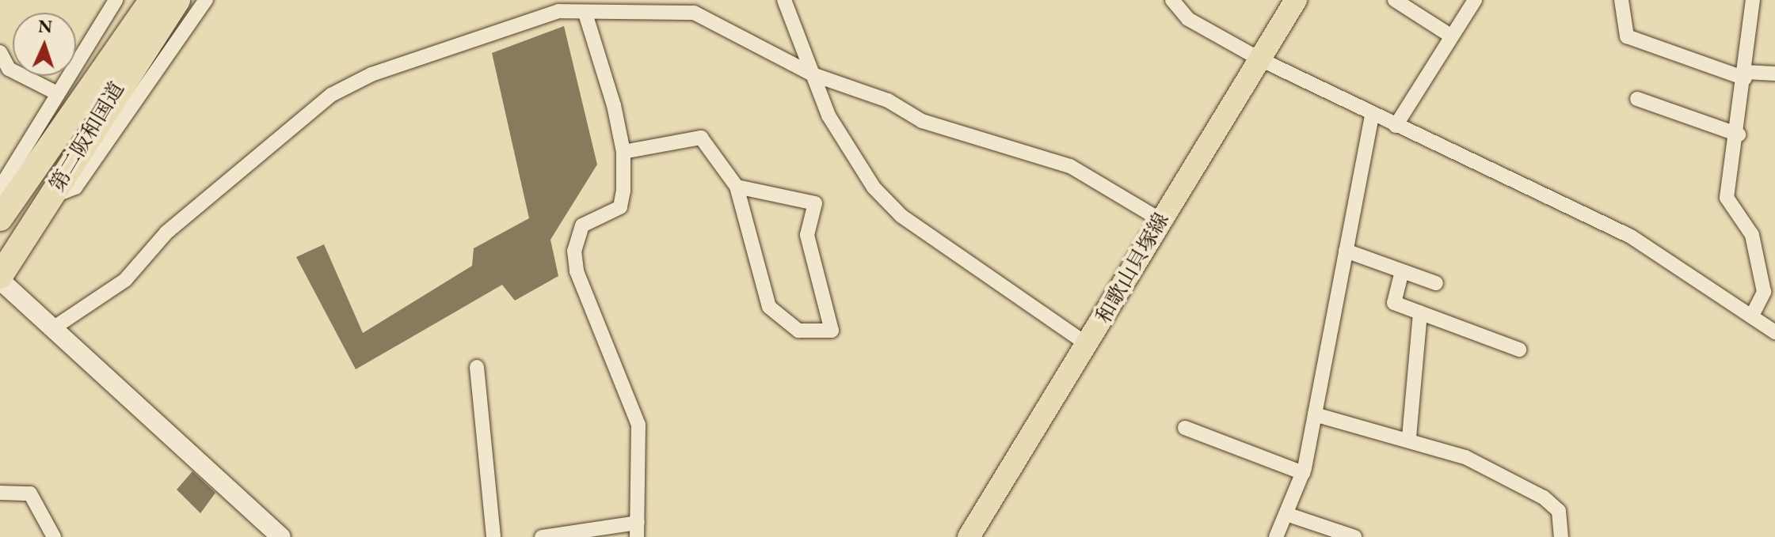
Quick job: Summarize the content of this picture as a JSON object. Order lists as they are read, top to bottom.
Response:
{
  "streets": {
    "highway": ["第二阪和国道"],
    "main road": ["和歌山貝塚線"]
  },
  "north": "top"
}
